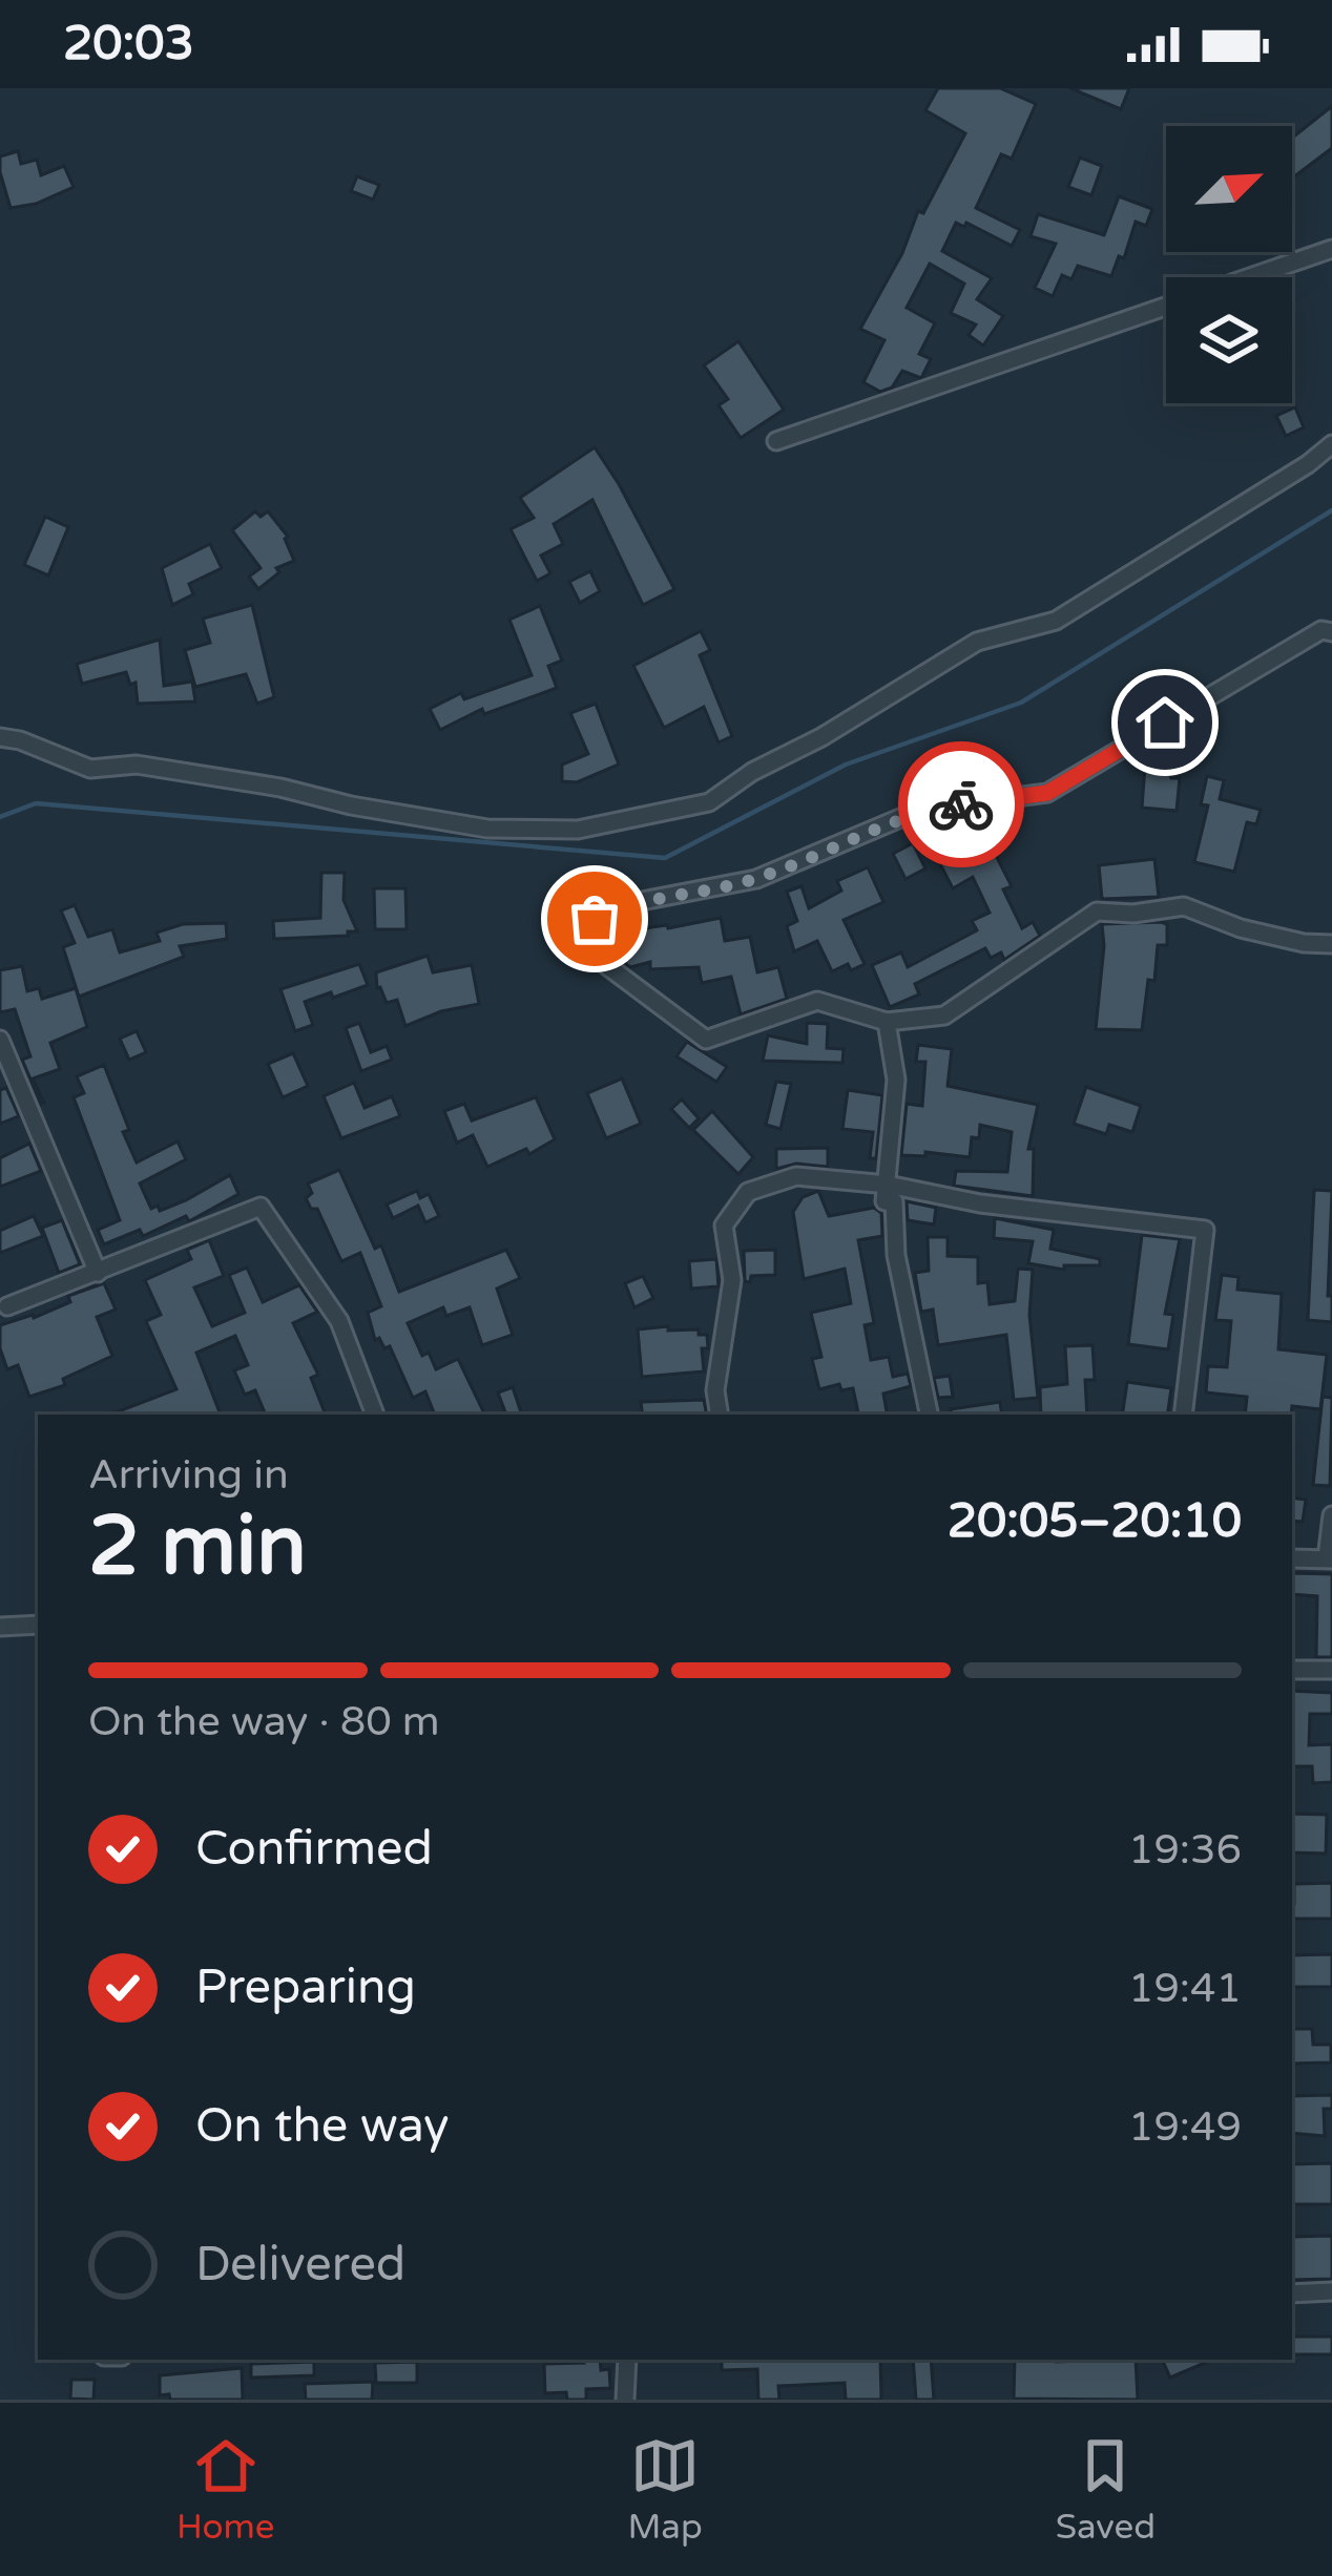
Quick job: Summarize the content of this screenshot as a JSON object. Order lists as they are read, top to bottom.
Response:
{
  "north": "top right",
  "page": {
    "status": "20:03",
    "heading": ["2 min", "Arriving in", "20:05–20:10"],
    "bar": "On the way · 80 m",
    "list": [
      ["Confirmed", "19:36"],
      ["Preparing", "19:41"],
      ["On the way", "19:49"],
      "Delivered"
    ],
    "tabs": ["Home", "Map", "Saved"]
  }
}
